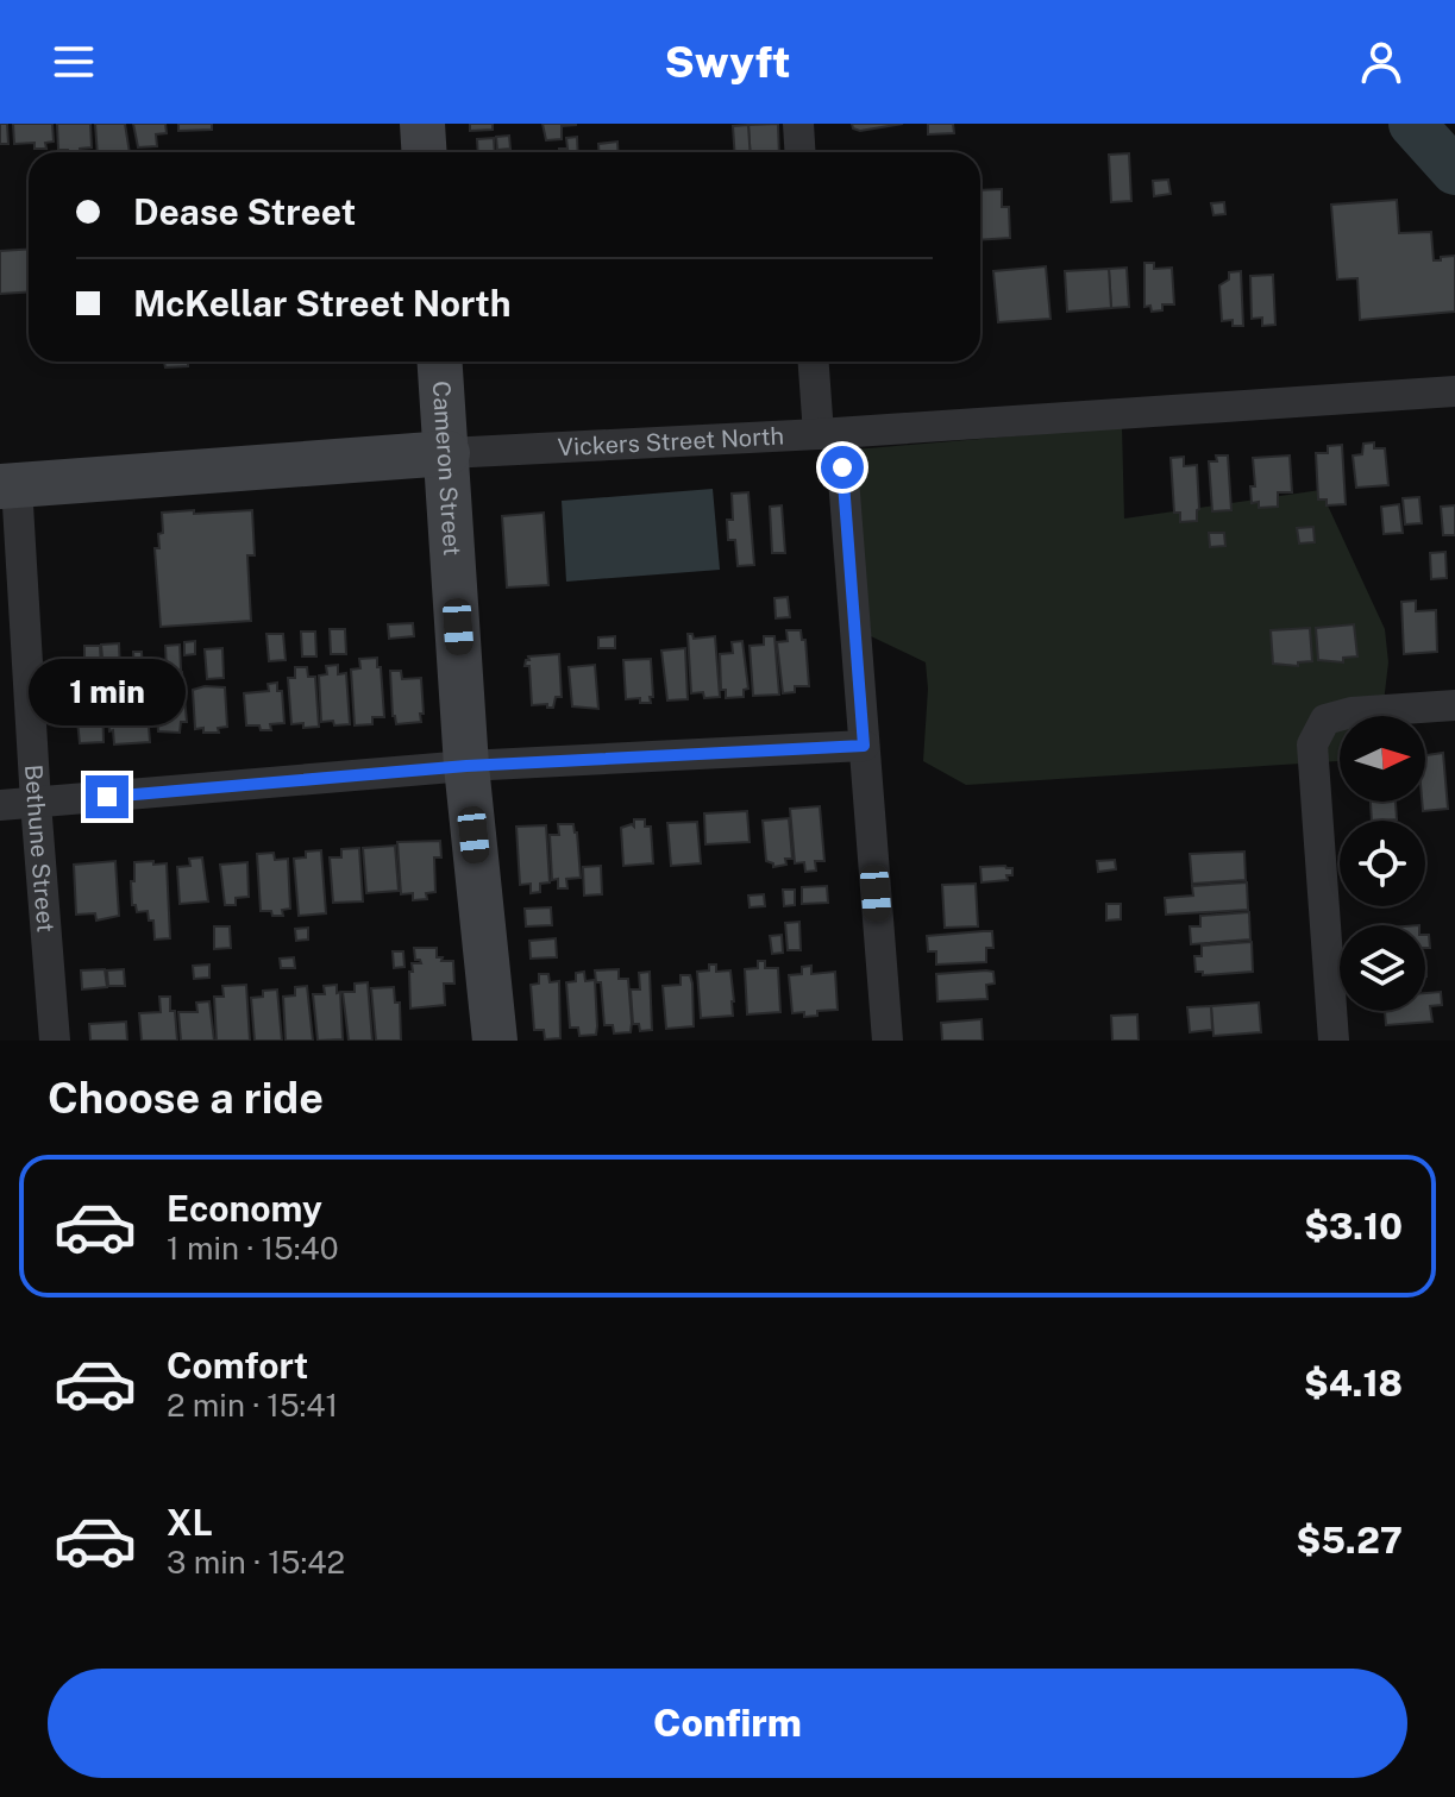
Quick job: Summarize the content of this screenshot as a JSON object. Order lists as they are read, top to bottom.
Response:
{
  "streets": {
    "street": ["Vickers Street North", "Cameron Street", "Bethune Street"]
  },
  "crossings": [
    ["Vickers Street North", "Cameron Street"],
    ["Vickers Street North", "Bethune Street"]
  ],
  "north": "right",
  "page": {
    "header": "Swyft",
    "banner": ["Dease Street", "McKellar Street North"],
    "bubble": "1 min",
    "heading": "Choose a ride",
    "list": [
      {
        "name": "Economy",
        "note": "1 min · 15:40",
        "value": "$3.10"
      },
      {
        "name": "Comfort",
        "note": "2 min · 15:41",
        "value": "$4.18"
      },
      {
        "name": "XL",
        "note": "3 min · 15:42",
        "value": "$5.27"
      }
    ],
    "buttons": "Confirm"
  }
}
